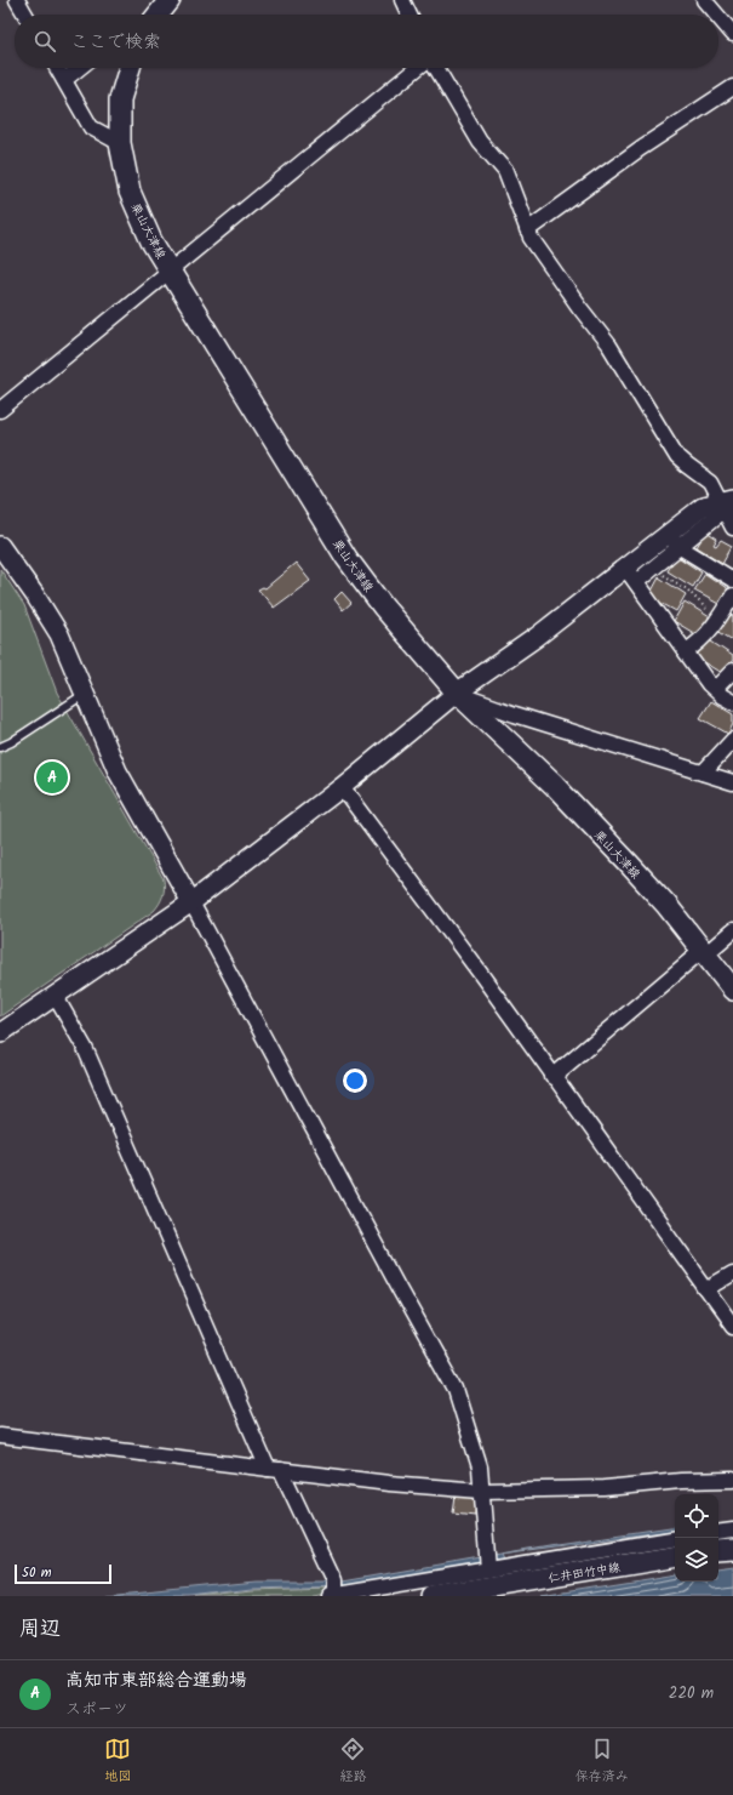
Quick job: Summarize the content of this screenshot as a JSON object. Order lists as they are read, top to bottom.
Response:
{
  "streets": {
    "main road": ["栗山大津線", "仁井田竹中線"]
  },
  "scale_bar": "50 m",
  "page": {
    "search": "ここで検索",
    "pins": "A",
    "scale": "50 m",
    "heading": "周辺",
    "list": [
      {
        "mark": "A",
        "name": "高知市東部総合運動場",
        "note": "スポーツ",
        "value": "220 m"
      }
    ],
    "nav": ["地図", "経路", "保存済み"]
  }
}
